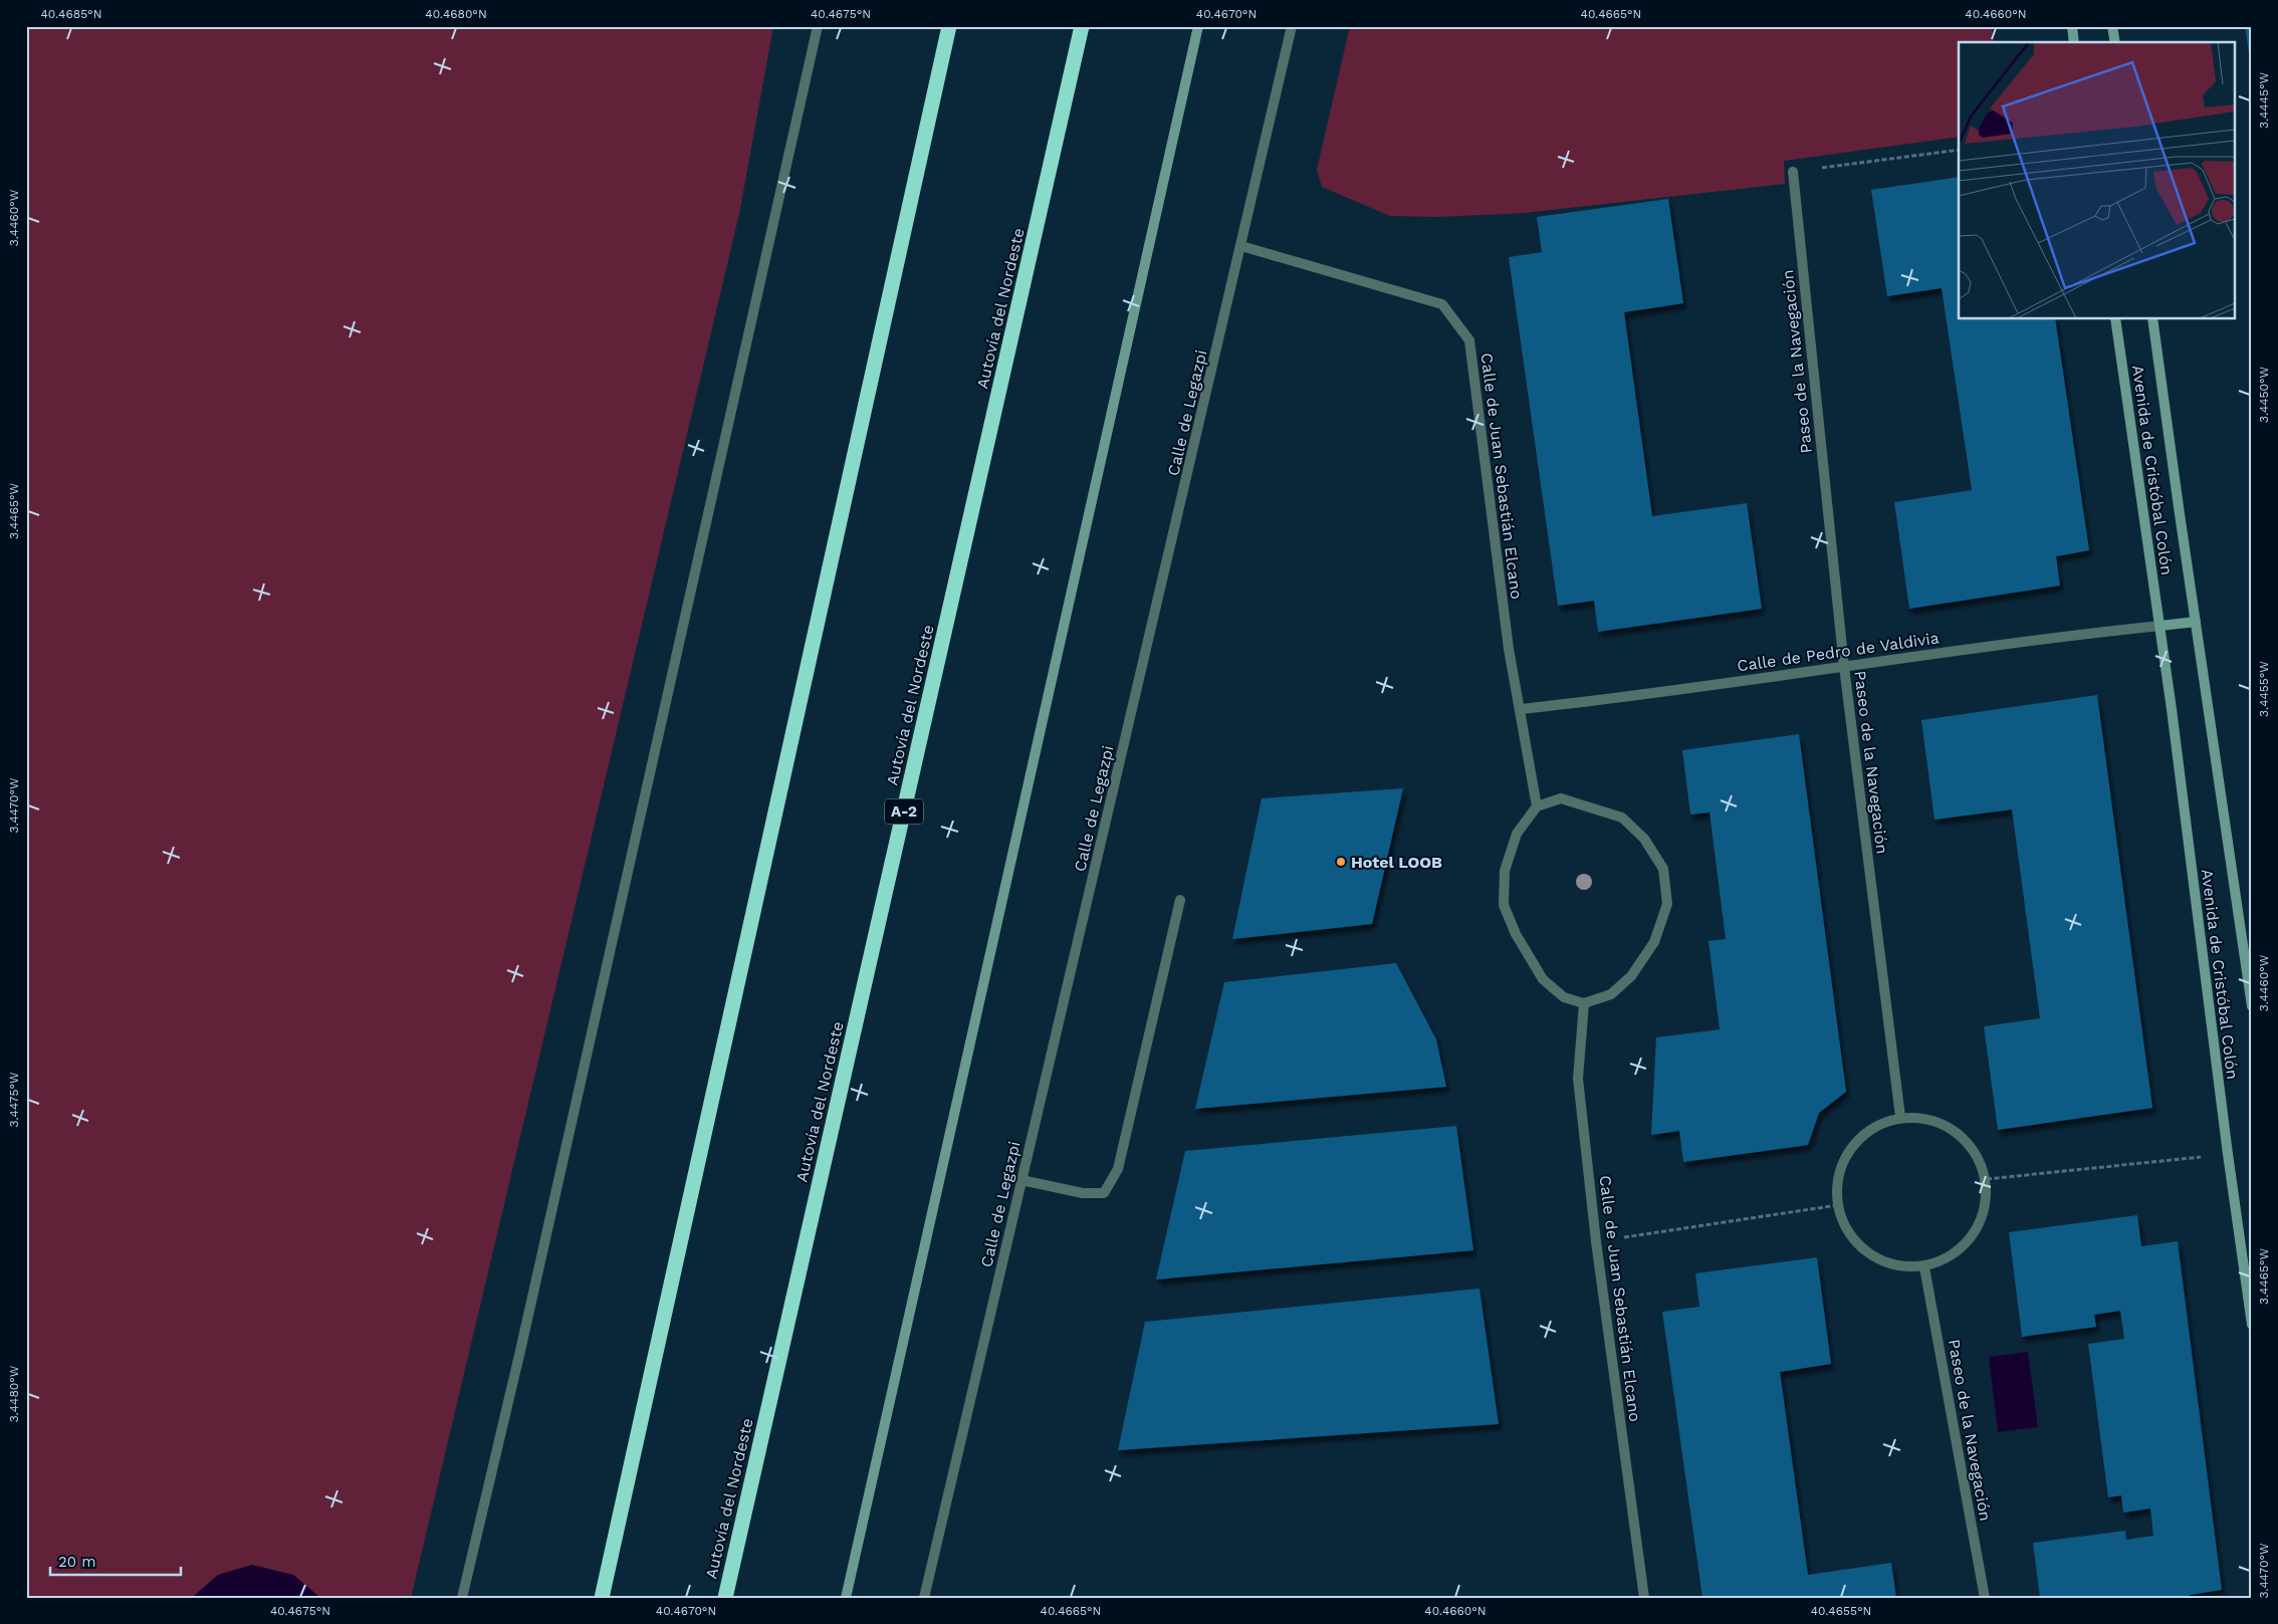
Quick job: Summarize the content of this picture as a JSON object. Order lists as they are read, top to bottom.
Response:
{
  "streets": {
    "highway": ["Autovía del Nordeste", "A-2"],
    "street": [
      "Paseo de la Navegación",
      "Calle de Legazpi",
      "Avenida de Cristóbal Colón",
      "Calle de Juan Sebastián Elcano",
      "Calle de Pedro de Valdivia"
    ]
  },
  "crossings": [
    ["Paseo de la Navegación", "Calle de Pedro de Valdivia"],
    ["Calle de Legazpi", "Calle de Juan Sebastián Elcano"],
    ["Avenida de Cristóbal Colón", "Calle de Pedro de Valdivia"],
    ["Calle de Juan Sebastián Elcano", "Calle de Pedro de Valdivia"]
  ],
  "places": ["Hotel LOOB"],
  "scale_bar": "20 m",
  "coordinates": [
    "40.4685°N",
    "40.4680°N",
    "40.4675°N",
    "40.4670°N",
    "40.4665°N",
    "40.4660°N",
    "3.4445°W",
    "3.4460°W",
    "3.4450°W",
    "3.4465°W",
    "3.4455°W",
    "3.4470°W",
    "3.4475°W",
    "3.4480°W",
    "40.4655°N"
  ]
}
